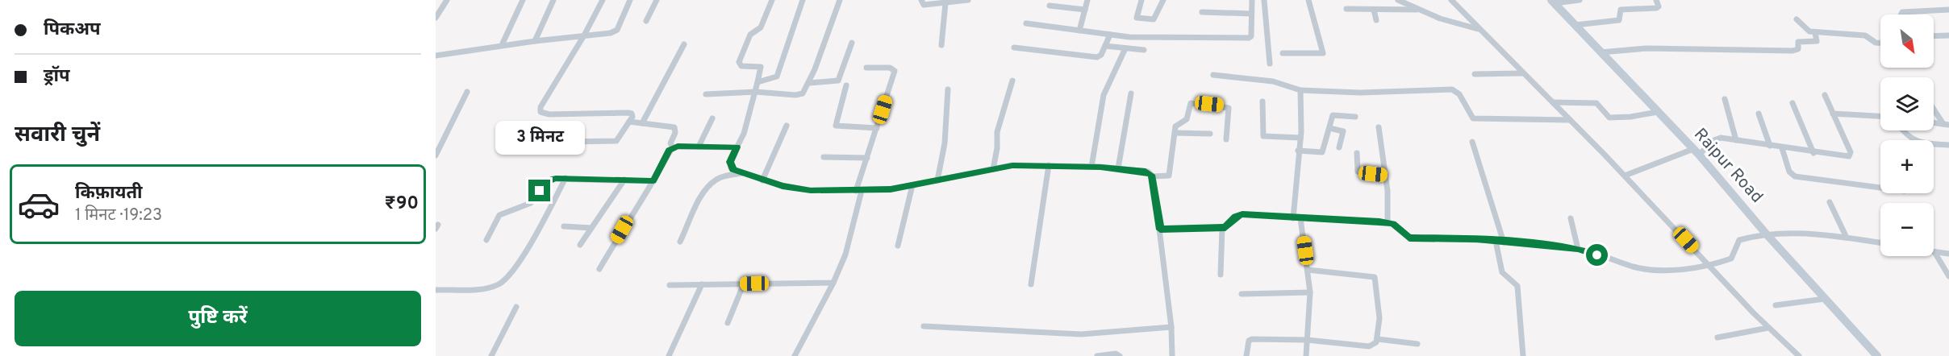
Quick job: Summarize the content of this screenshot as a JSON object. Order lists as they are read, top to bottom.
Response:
{
  "streets": {
    "main road": ["Raipur Road"]
  },
  "north": "bottom right",
  "page": {
    "banner": ["पिकअप", "ड्रॉप"],
    "map_buttons": ["+", "−"],
    "heading": "सवारी चुनें",
    "bubble": "3 मिनट",
    "list": [
      {
        "name": "किफ़ायती",
        "note": "1 मिनट · 19:23",
        "value": "₹90"
      }
    ],
    "buttons": "पुष्टि करें"
  }
}
